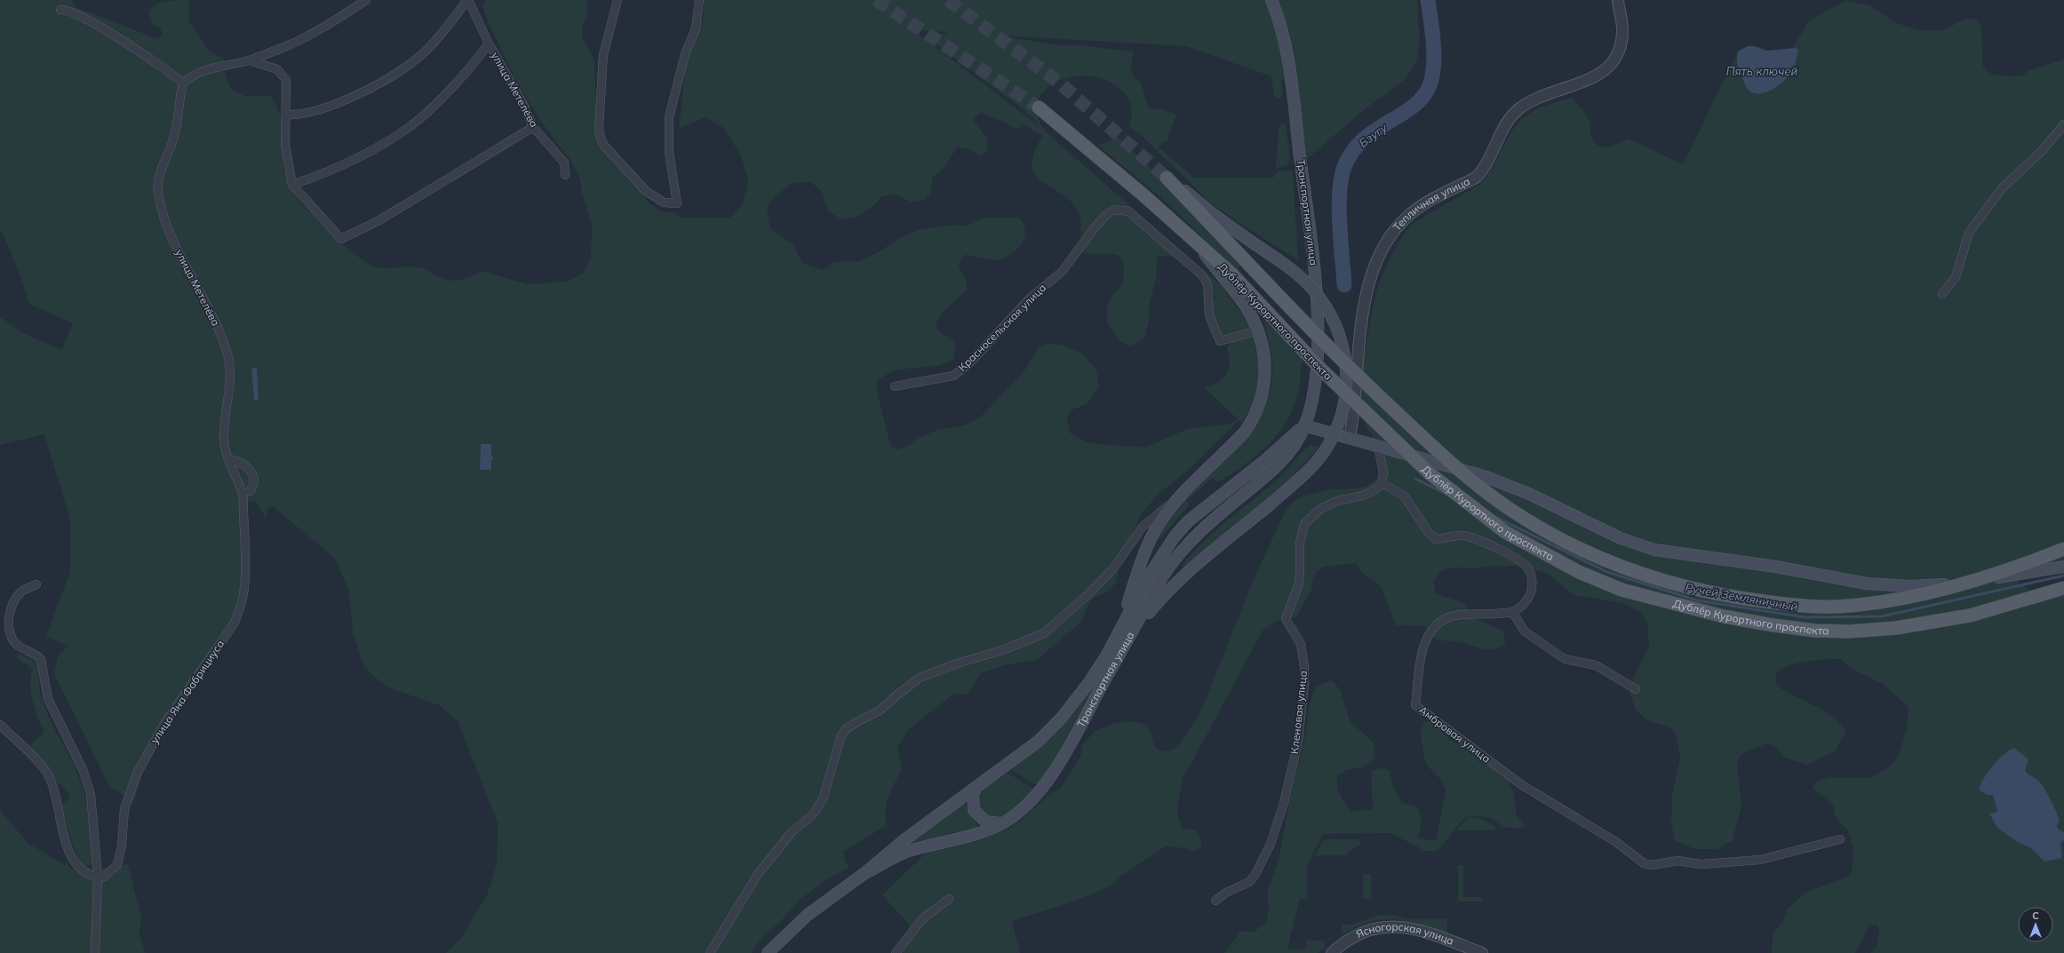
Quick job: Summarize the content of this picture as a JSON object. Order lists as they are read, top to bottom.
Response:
{
  "streets": {
    "main road": ["Транспортная улица", "Дублёр Курортного проспекта"],
    "street": [
      "улица Метелёва",
      "Тепличная улица",
      "Красносельская улица",
      "улица Яна Фабрициуса",
      "Кленовая улица",
      "Амбровая улица",
      "Ясногорская улица"
    ]
  },
  "crossings": [
    ["улица Метелёва", "улица Яна Фабрициуса"]
  ],
  "water": ["Пять ключей", "Бзугу", "Ручей Земляничный"],
  "north": "top"
}
